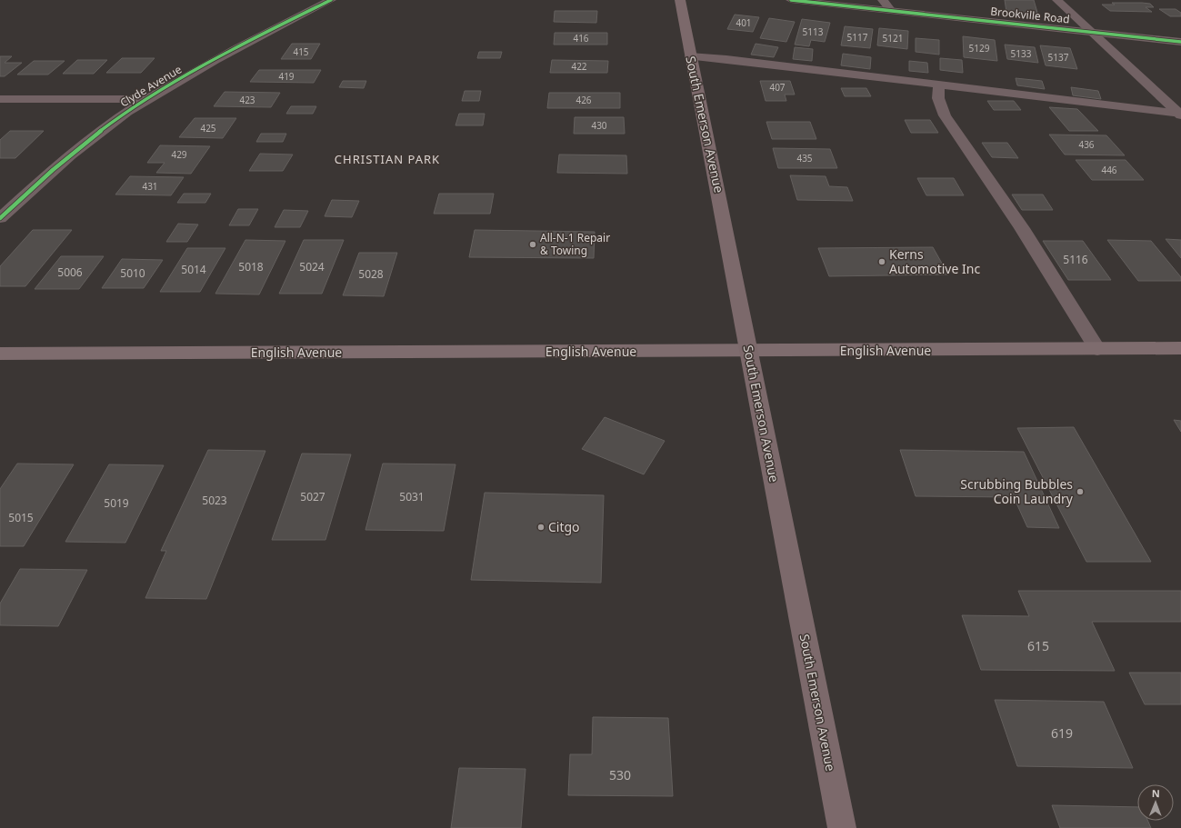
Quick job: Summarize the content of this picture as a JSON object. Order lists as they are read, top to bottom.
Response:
{
  "streets": {
    "main road": ["South Emerson Avenue", "English Avenue"],
    "street": ["Brookville Road", "Clyde Avenue"]
  },
  "crossings": [
    ["South Emerson Avenue", "English Avenue"]
  ],
  "districts": ["CHRISTIAN PARK"],
  "places": [
    "All-N-1 Repair & Towing",
    "Kerns Automotive Inc",
    "Scrubbing Bubbles Coin Laundry",
    "Citgo"
  ],
  "house_numbers": [
    "401",
    "5113",
    "5117",
    "416",
    "5121",
    "5129",
    "415",
    "5133",
    "5137",
    "422",
    "419",
    "407",
    "423",
    "426",
    "430",
    "425",
    "436",
    "429",
    "435",
    "446",
    "431",
    "5116",
    "5018",
    "5024",
    "5014",
    "5006",
    "5010",
    "5028",
    "5027",
    "5031",
    "5023",
    "5019",
    "5015",
    "615",
    "619",
    "530"
  ],
  "north": "top"
}
